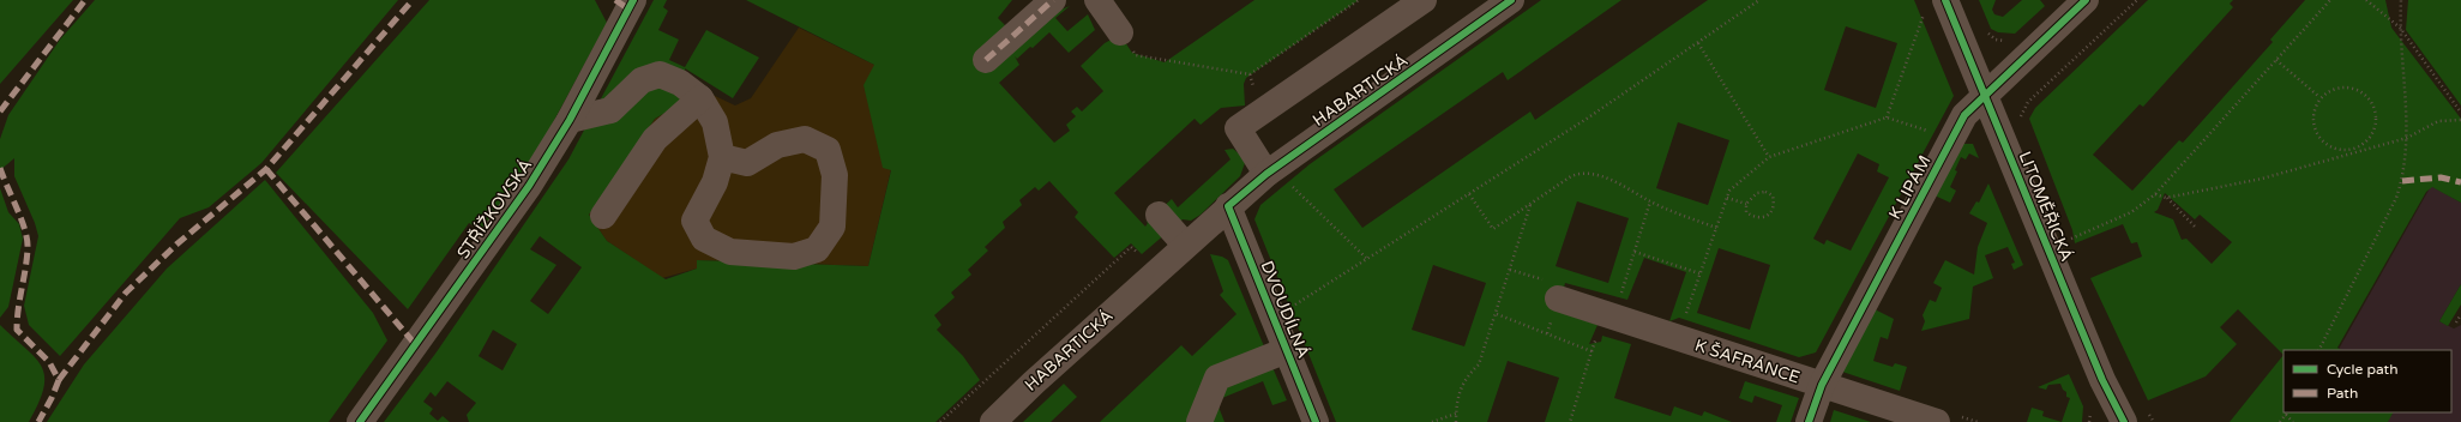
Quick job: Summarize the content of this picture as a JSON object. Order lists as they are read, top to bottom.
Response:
{
  "streets": {
    "street": [
      "HABARTICKÁ",
      "K LIPÁM",
      "LITOMĚŘICKÁ",
      "STŘÍŽKOVSKÁ",
      "DVOUDÍLNÁ",
      "K ŠAFRÁNCE"
    ]
  },
  "crossings": [
    ["HABARTICKÁ", "DVOUDÍLNÁ"],
    ["K LIPÁM", "LITOMĚŘICKÁ"],
    ["K LIPÁM", "K ŠAFRÁNCE"]
  ],
  "legend": ["Cycle path", "Path"]
}
